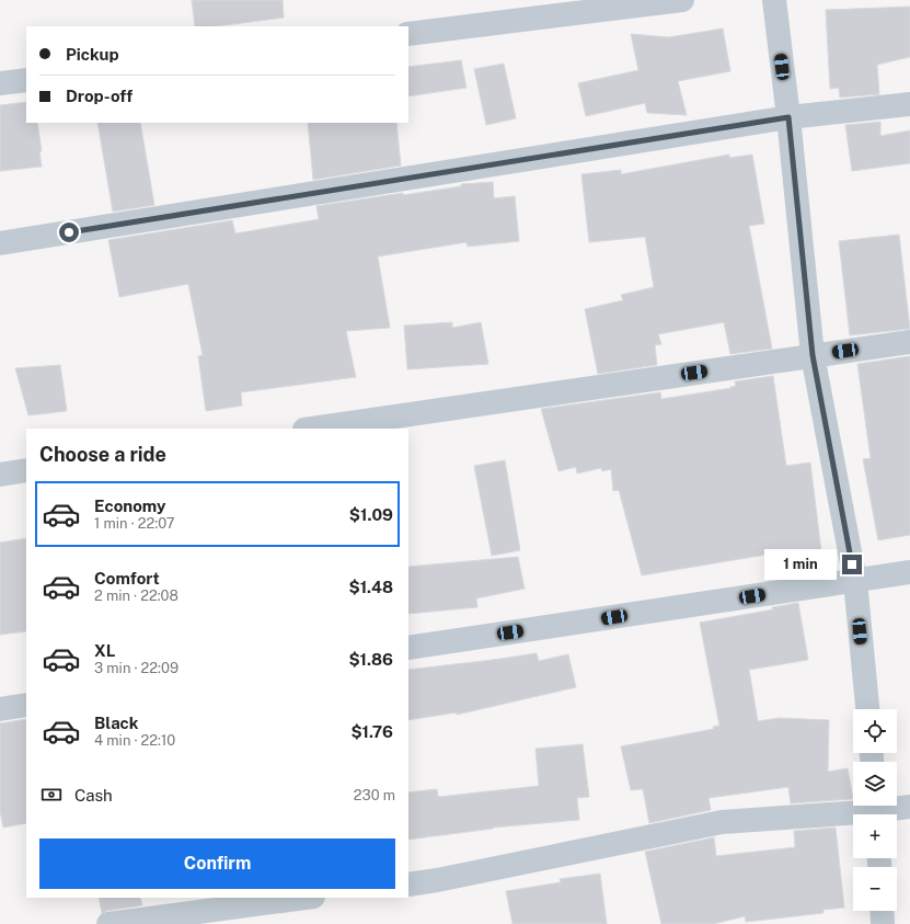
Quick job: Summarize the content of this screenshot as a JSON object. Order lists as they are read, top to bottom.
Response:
{
  "page": {
    "banner": ["Pickup", "Drop-off"],
    "heading": "Choose a ride",
    "list": [
      {
        "name": "Economy",
        "note": "1 min · 22:07",
        "value": "$1.09"
      },
      {
        "name": "Comfort",
        "note": "2 min · 22:08",
        "value": "$1.48"
      },
      {
        "name": "XL",
        "note": "3 min · 22:09",
        "value": "$1.86"
      },
      {
        "name": "Black",
        "note": "4 min · 22:10",
        "value": "$1.76"
      }
    ],
    "bubble": "1 min",
    "map_buttons": ["+", "−"],
    "pay": ["Cash", "230 m"],
    "buttons": "Confirm"
  }
}
